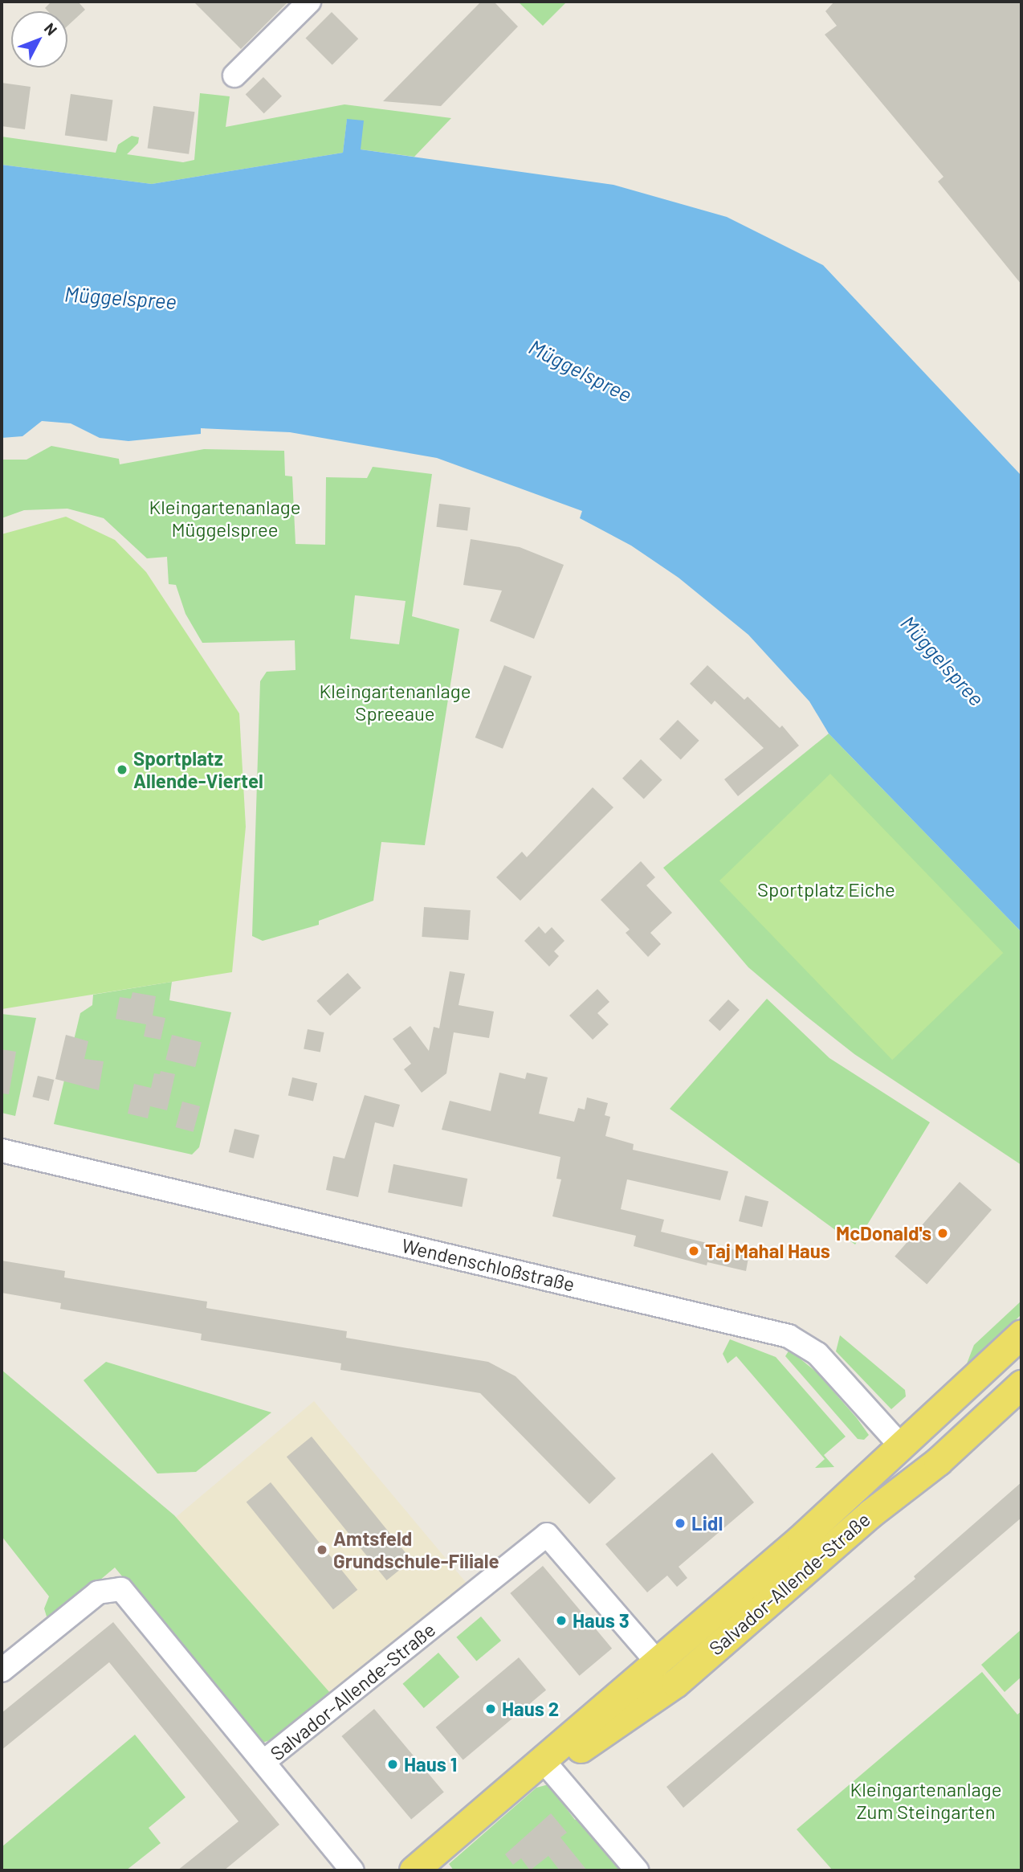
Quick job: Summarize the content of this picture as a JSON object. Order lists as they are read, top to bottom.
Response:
{
  "streets": {
    "main road": ["Wendenschloßstraße", "Salvador-Allende-Straße"]
  },
  "crossings": [
    ["Wendenschloßstraße", "Salvador-Allende-Straße"]
  ],
  "water": ["Müggelspree"],
  "parks": [
    "Kleingartenanlage Müggelspree",
    "Kleingartenanlage Spreeaue",
    "Sportplatz Eiche",
    "Kleingartenanlage Zum Steingarten"
  ],
  "places": [
    "Sportplatz Allende-Viertel",
    "McDonald's",
    "Taj Mahal Haus",
    "Lidl",
    "Amtsfeld Grundschule-Filiale",
    "Haus 3",
    "Haus 2",
    "Haus 1"
  ],
  "north": "top right"
}
